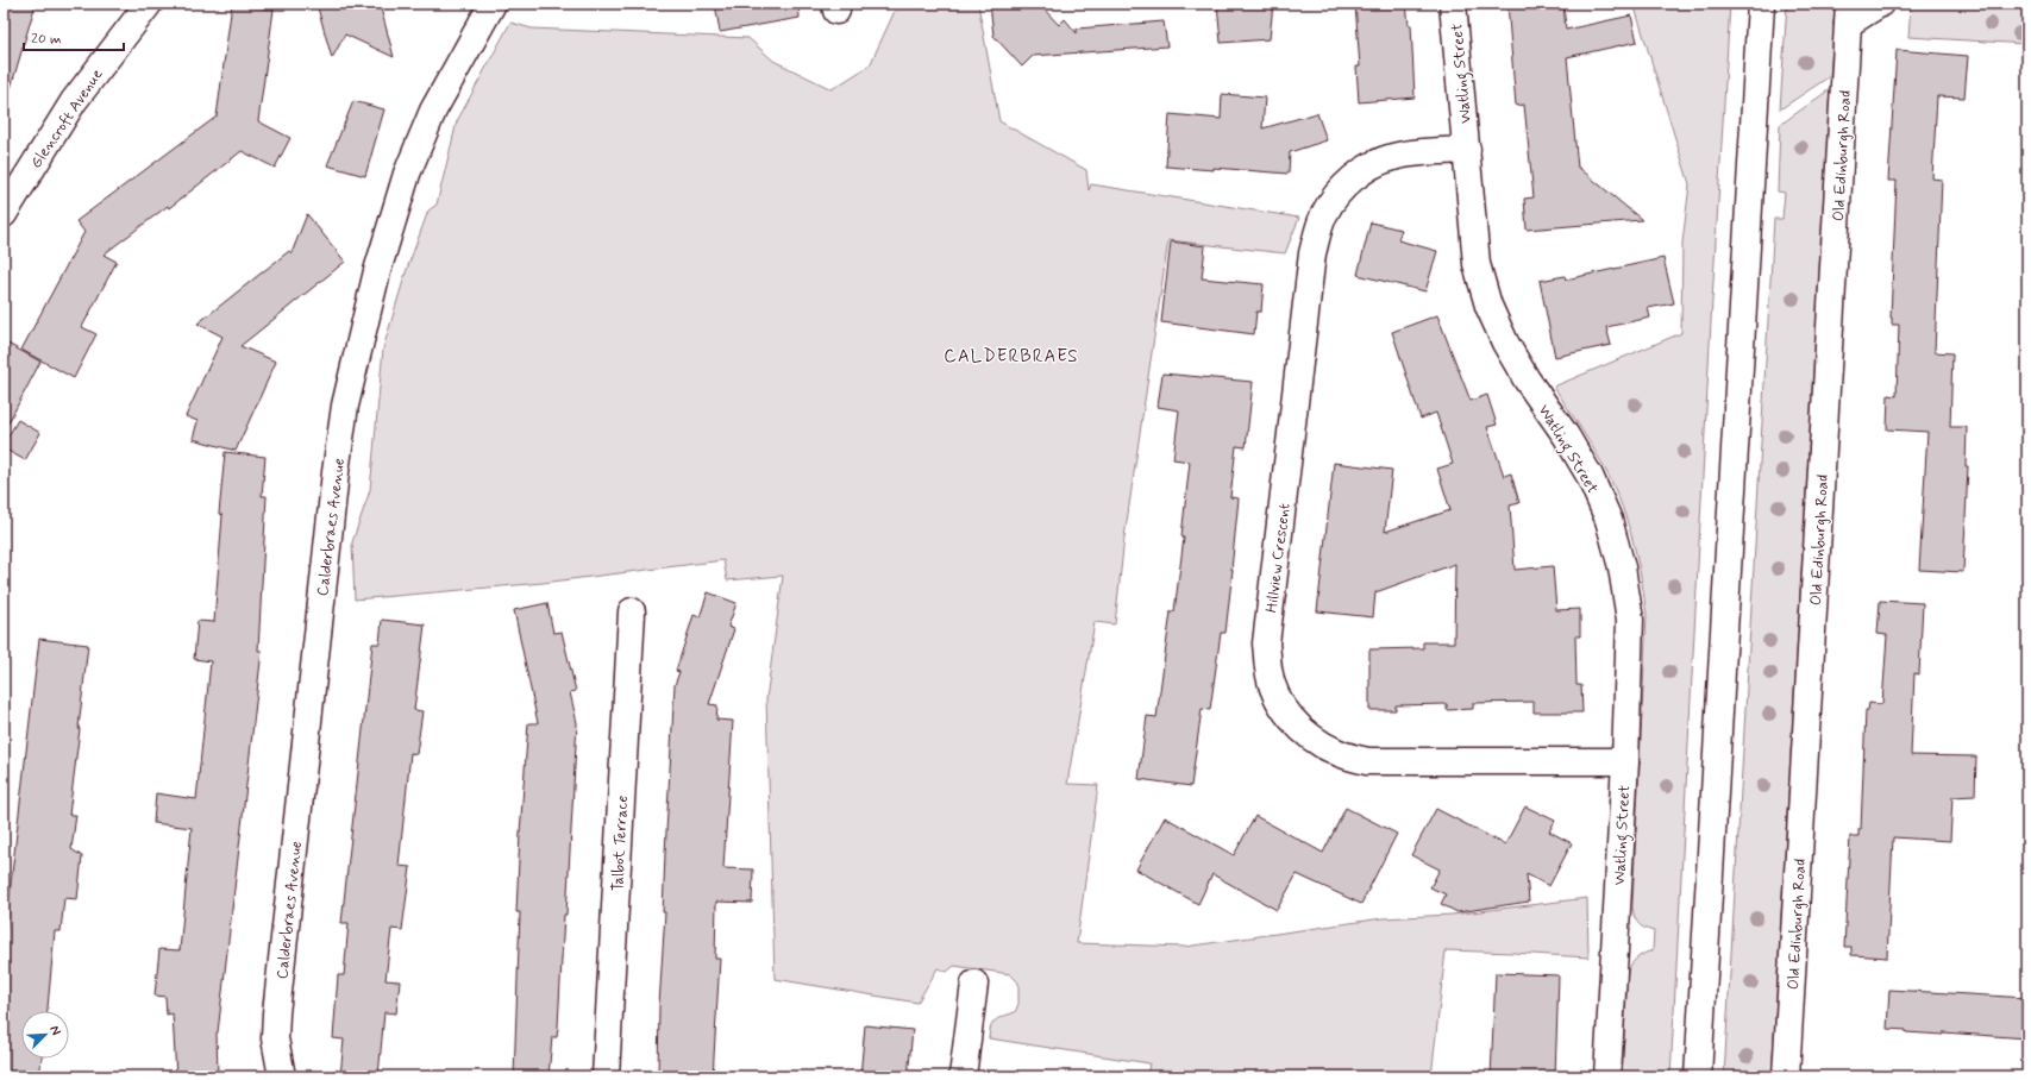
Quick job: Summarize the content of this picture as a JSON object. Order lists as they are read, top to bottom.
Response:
{
  "streets": {
    "street": [
      "Watling Street",
      "Glencroft Avenue",
      "Old Edinburgh Road",
      "Calderbraes Avenue",
      "Hillview Crescent",
      "Talbot Terrace"
    ]
  },
  "crossings": [
    ["Watling Street", "Hillview Crescent"]
  ],
  "districts": ["CALDERBRAES"],
  "scale_bar": "20 m",
  "north": "top right"
}
